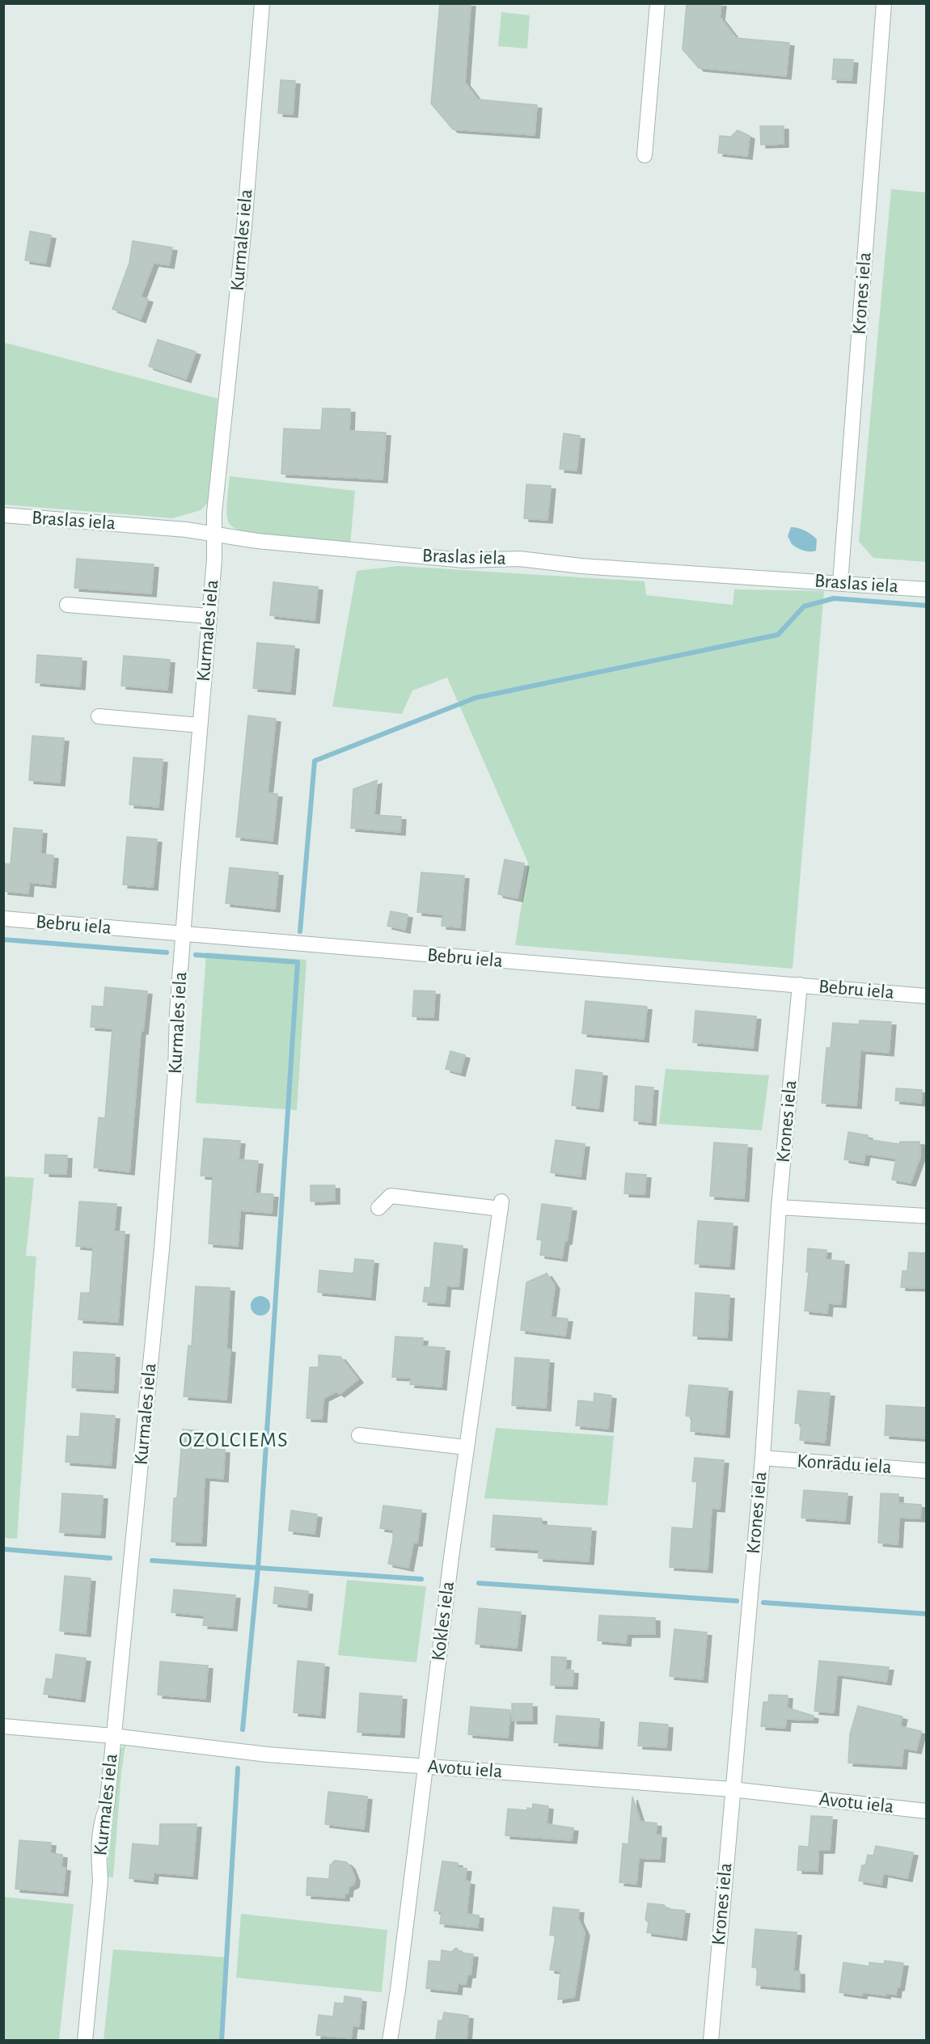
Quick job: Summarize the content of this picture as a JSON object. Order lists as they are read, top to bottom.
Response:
{
  "streets": {
    "street": [
      "Kurmales iela",
      "Krones iela",
      "Braslas iela",
      "Bebru iela",
      "Konrādu iela",
      "Kokles iela",
      "Avotu iela"
    ]
  },
  "crossings": [
    ["Kurmales iela", "Braslas iela"],
    ["Kurmales iela", "Bebru iela"],
    ["Kurmales iela", "Avotu iela"],
    ["Krones iela", "Braslas iela"],
    ["Krones iela", "Bebru iela"],
    ["Krones iela", "Konrādu iela"],
    ["Krones iela", "Avotu iela"],
    ["Kokles iela", "Avotu iela"]
  ],
  "districts": ["OZOLCIEMS"]
}
